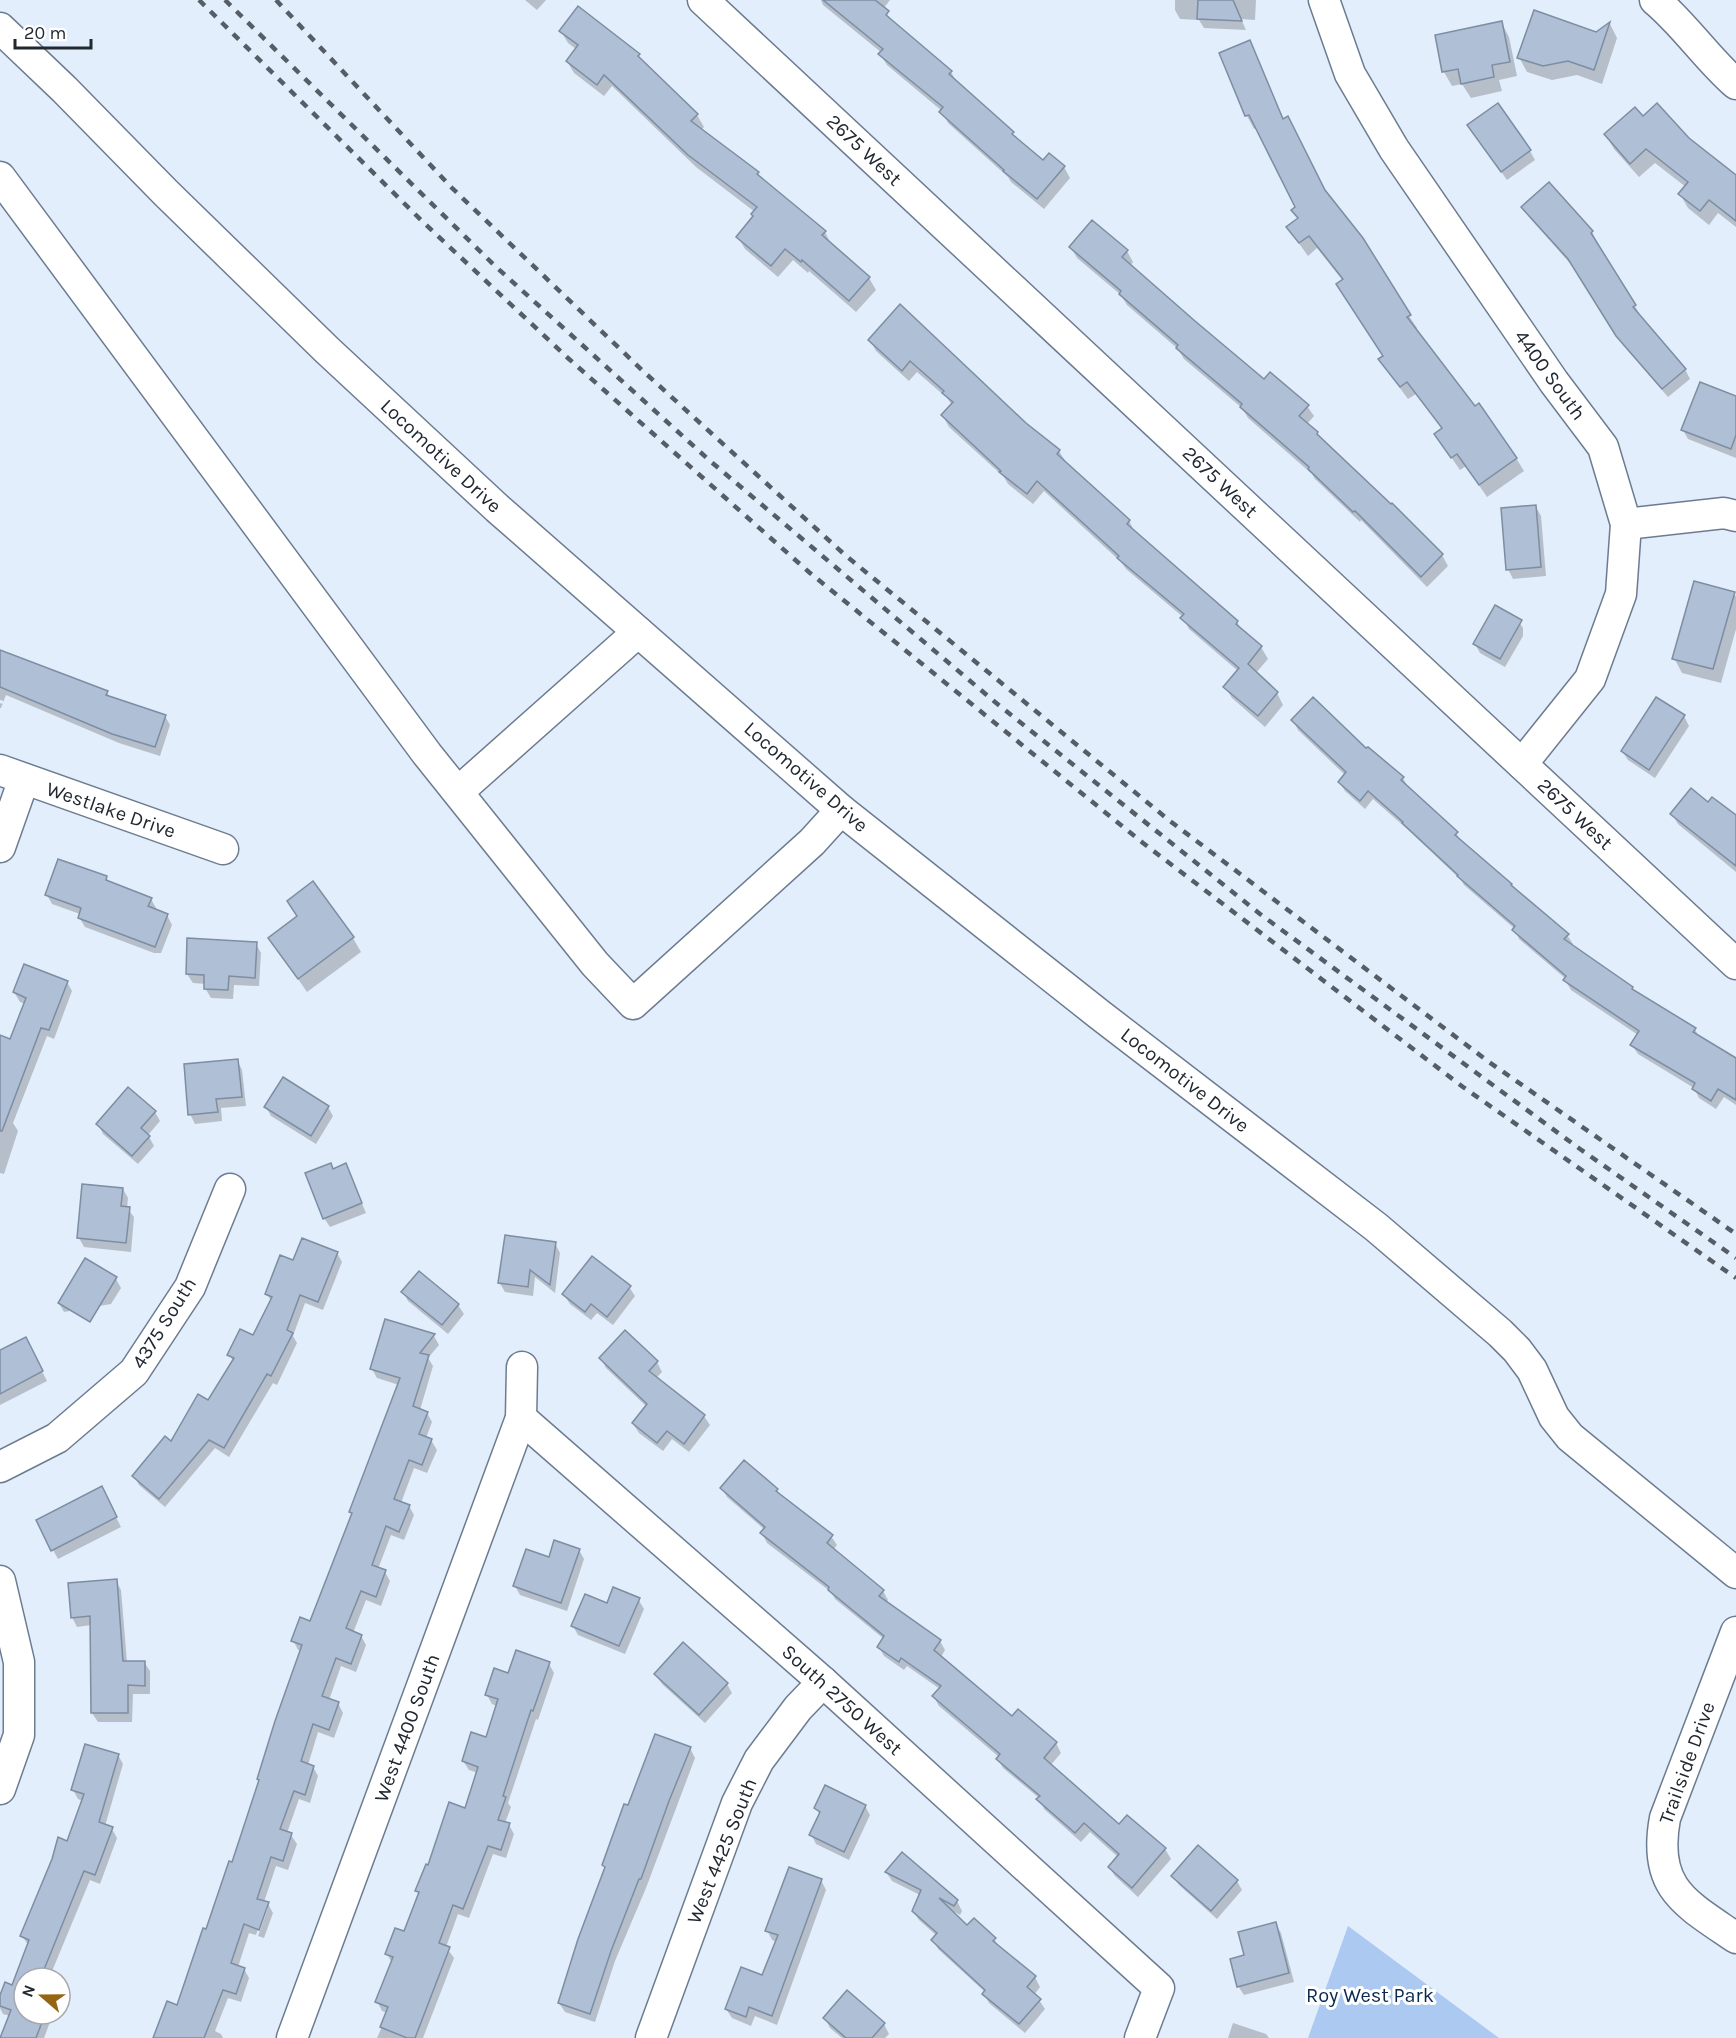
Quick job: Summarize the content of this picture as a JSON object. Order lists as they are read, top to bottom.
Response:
{
  "streets": {
    "street": [
      "2675 West",
      "4400 South",
      "Locomotive Drive",
      "Westlake Drive",
      "4375 South",
      "South 2750 West",
      "West 4400 South",
      "Trailside Drive",
      "West 4425 South"
    ]
  },
  "crossings": [
    ["2675 West", "4400 South"],
    ["South 2750 West", "West 4400 South"],
    ["South 2750 West", "West 4425 South"]
  ],
  "parks": ["Roy West Park"],
  "scale_bar": "20 m",
  "north": "left"
}
